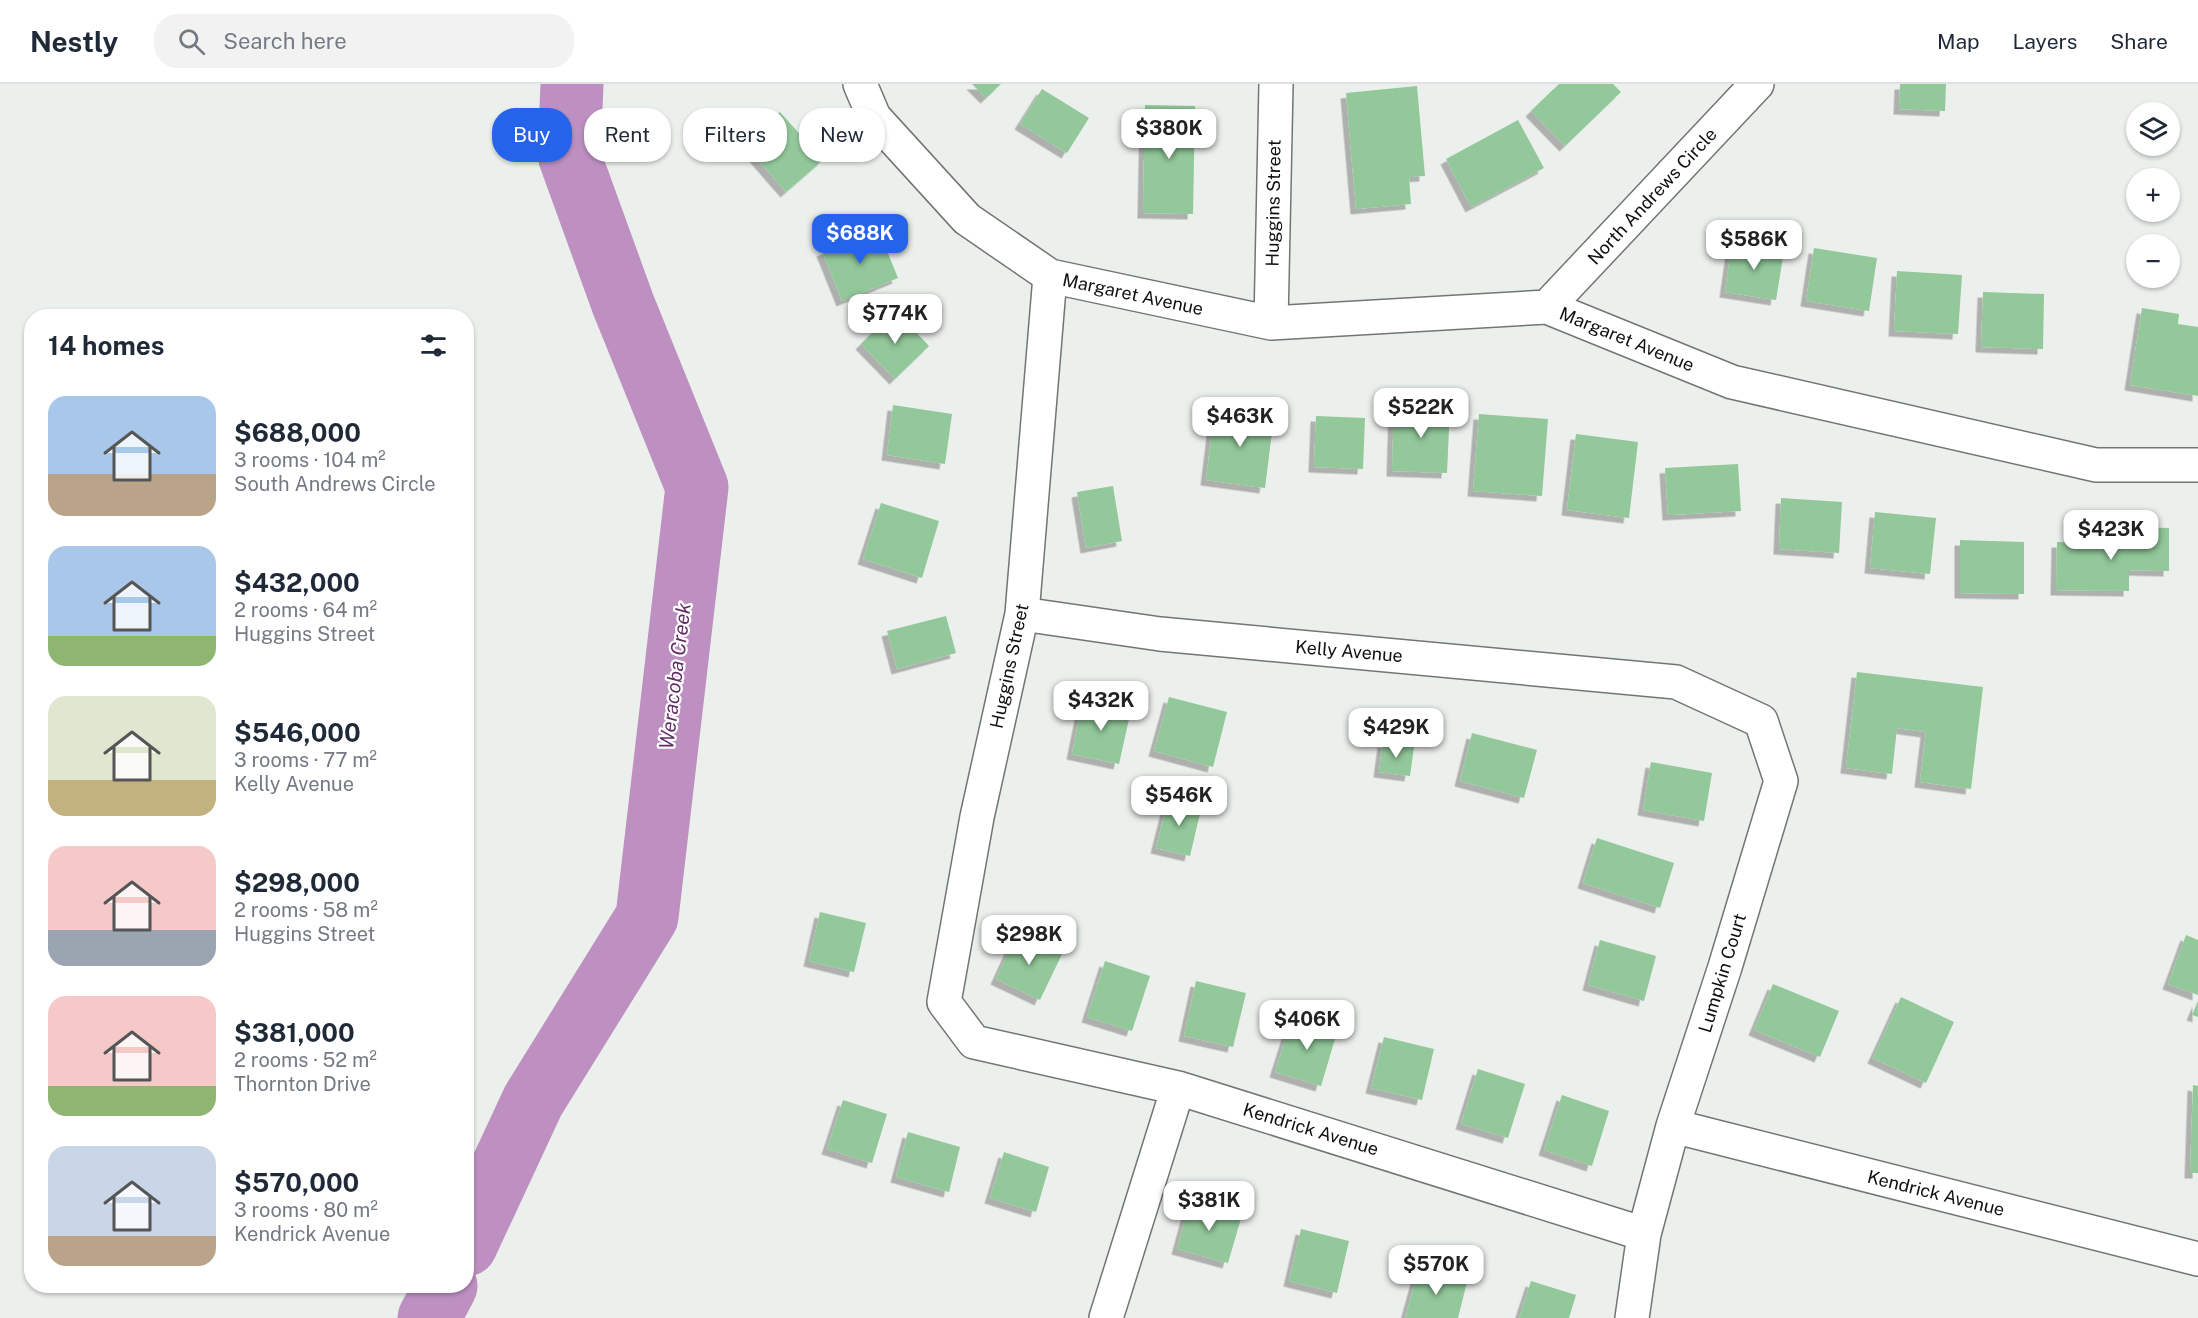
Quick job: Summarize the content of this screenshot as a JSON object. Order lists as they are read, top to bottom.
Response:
{
  "streets": {
    "street": [
      "North Andrews Circle",
      "Huggins Street",
      "Margaret Avenue",
      "Kelly Avenue",
      "Lumpkin Court",
      "Kendrick Avenue"
    ]
  },
  "crossings": [
    ["North Andrews Circle", "Margaret Avenue"],
    ["Huggins Street", "Margaret Avenue"],
    ["Huggins Street", "Kelly Avenue"],
    ["Huggins Street", "Kendrick Avenue"],
    ["Kelly Avenue", "Lumpkin Court"],
    ["Lumpkin Court", "Kendrick Avenue"]
  ],
  "water": ["Weracoba Creek"],
  "page": {
    "header": "Nestly",
    "search": "Search here",
    "nav": ["Map", "Layers", "Share"],
    "map_buttons": ["+", "−"],
    "chip": [
      "Buy",
      "Rent",
      "Filters",
      "New"
    ],
    "price": [
      "$380K",
      "$688K",
      "$586K",
      "$774K",
      "$522K",
      "$463K",
      "$423K",
      "$432K",
      "$429K",
      "$546K",
      "$298K",
      "$406K",
      "$381K",
      "$570K"
    ],
    "heading": "14 homes",
    "list": [
      {
        "name": "$688,000",
        "note": "3 rooms · 104 m² · South Andrews Circle"
      },
      {
        "name": "$432,000",
        "note": "2 rooms · 64 m² · Huggins Street"
      },
      {
        "name": "$546,000",
        "note": "3 rooms · 77 m² · Kelly Avenue"
      },
      {
        "name": "$298,000",
        "note": "2 rooms · 58 m² · Huggins Street"
      },
      {
        "name": "$381,000",
        "note": "2 rooms · 52 m² · Thornton Drive"
      },
      {
        "name": "$570,000",
        "note": "3 rooms · 80 m² · Kendrick Avenue"
      }
    ]
  }
}
